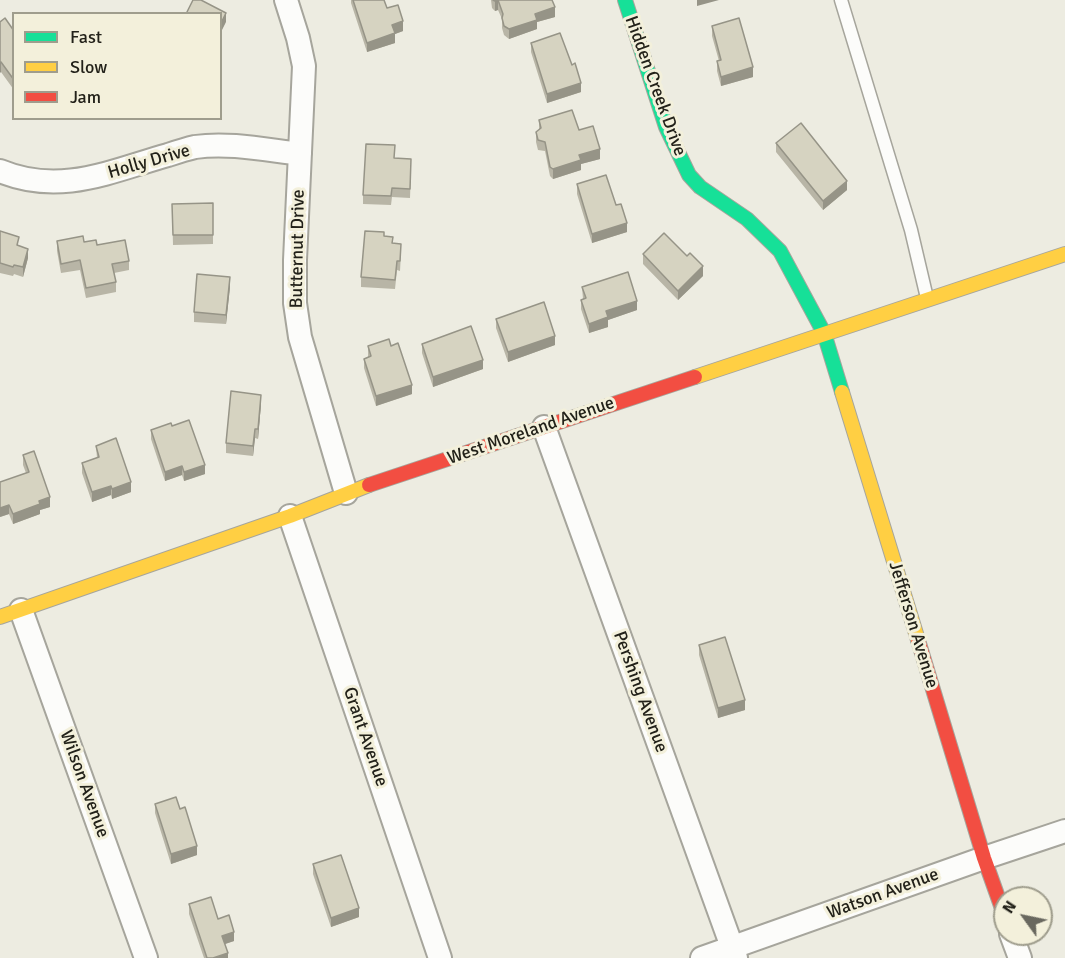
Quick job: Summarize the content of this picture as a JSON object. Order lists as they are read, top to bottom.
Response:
{
  "streets": {
    "street": [
      "Hidden Creek Drive",
      "Holly Drive",
      "Butternut Drive",
      "West Moreland Avenue",
      "Jefferson Avenue",
      "Pershing Avenue",
      "Grant Avenue",
      "Wilson Avenue",
      "Watson Avenue"
    ]
  },
  "crossings": [
    ["Hidden Creek Drive", "West Moreland Avenue"],
    ["Hidden Creek Drive", "Jefferson Avenue"],
    ["Holly Drive", "Butternut Drive"],
    ["Butternut Drive", "West Moreland Avenue"],
    ["West Moreland Avenue", "Jefferson Avenue"],
    ["West Moreland Avenue", "Pershing Avenue"],
    ["West Moreland Avenue", "Grant Avenue"],
    ["West Moreland Avenue", "Wilson Avenue"],
    ["Jefferson Avenue", "Watson Avenue"],
    ["Pershing Avenue", "Watson Avenue"]
  ],
  "legend": ["Fast", "Slow", "Jam"],
  "north": "top left"
}
